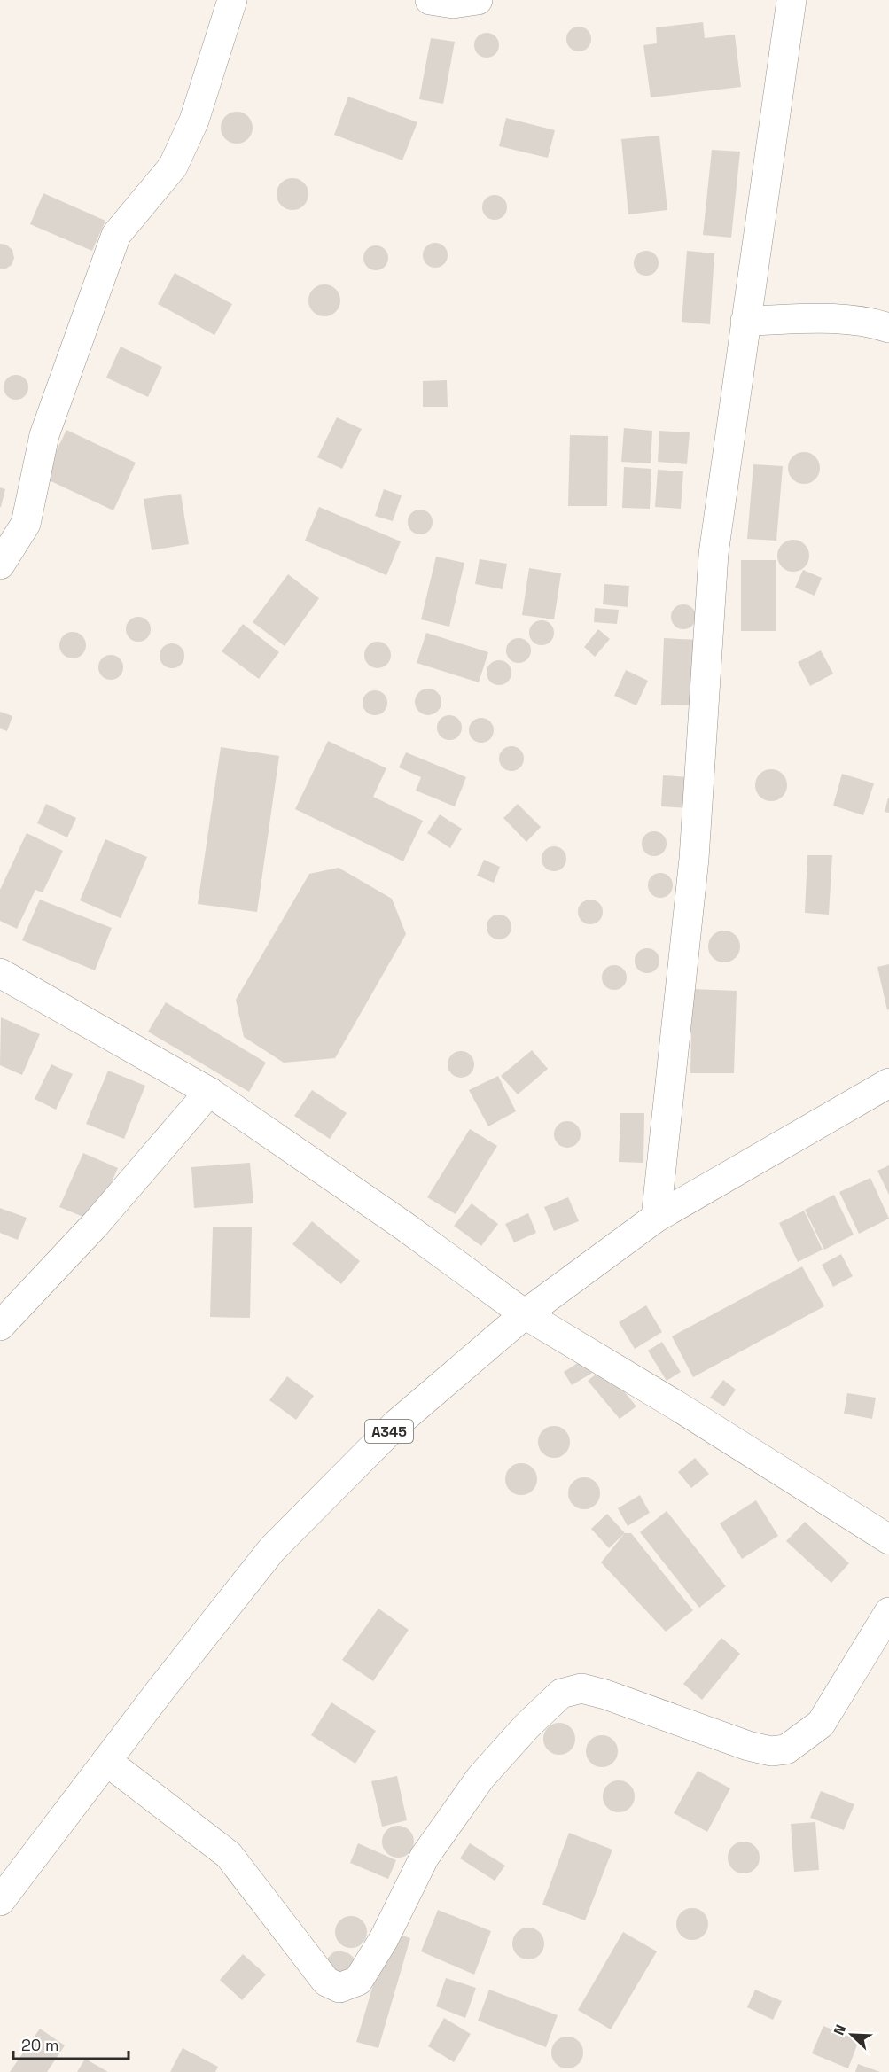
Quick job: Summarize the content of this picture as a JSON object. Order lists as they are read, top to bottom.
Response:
{
  "streets": {
    "main road": ["A345"]
  },
  "scale_bar": "20 m",
  "north": "top left"
}
